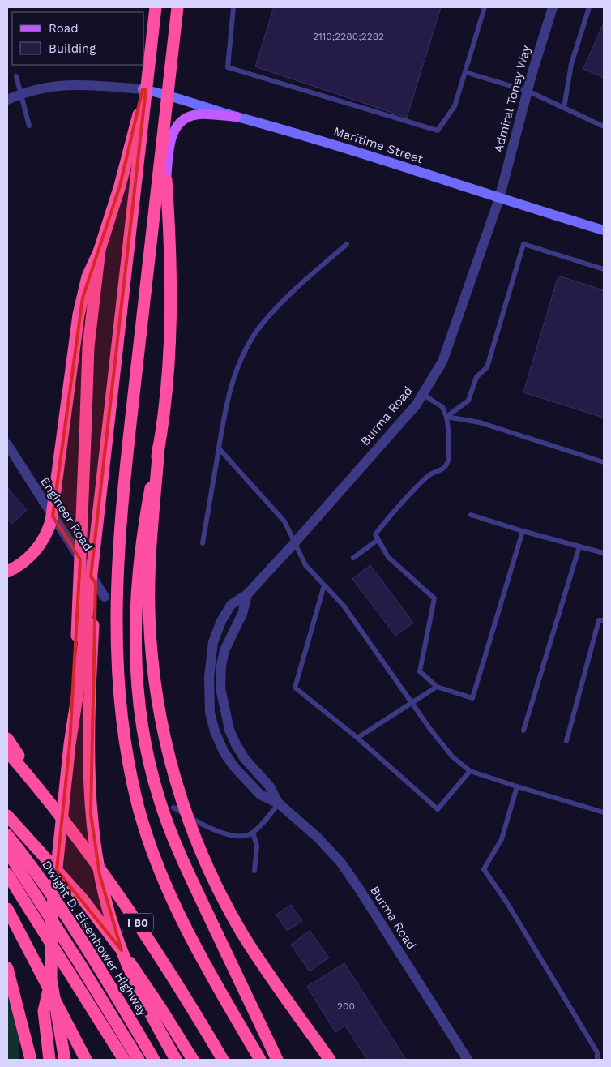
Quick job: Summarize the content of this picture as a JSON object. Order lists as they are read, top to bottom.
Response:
{
  "streets": {
    "highway": ["I 80", "Dwight D. Eisenhower Highway"],
    "main road": ["Maritime Street"],
    "street": ["Admiral Toney Way", "Burma Road", "Engineer Road"]
  },
  "crossings": [
    ["Admiral Toney Way", "Maritime Street"],
    ["Admiral Toney Way", "Burma Road"],
    ["Maritime Street", "Burma Road"]
  ],
  "house_numbers": ["2110;2280;2282", "200"],
  "legend": ["Road", "Building"]
}
